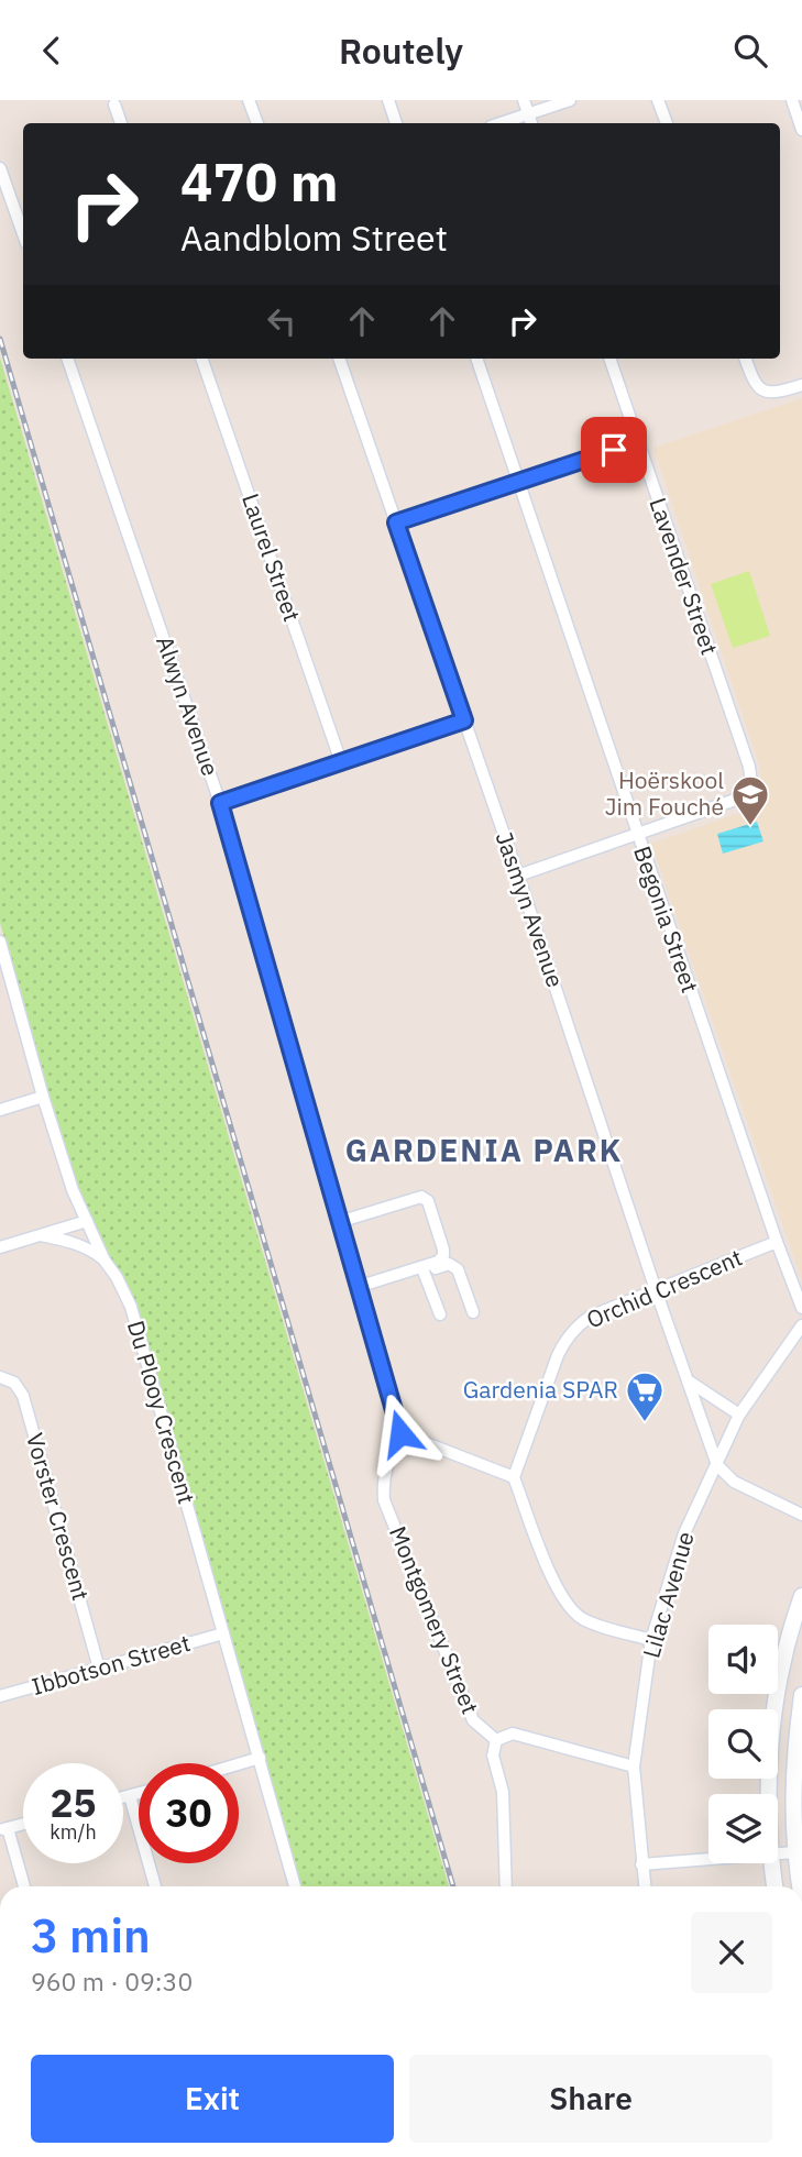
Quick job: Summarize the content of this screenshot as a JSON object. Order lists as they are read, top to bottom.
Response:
{
  "streets": {
    "street": [
      "Laurel Street",
      "Lavender Street",
      "Alwyn Avenue",
      "Jasmyn Avenue",
      "Begonia Street",
      "Orchid Crescent",
      "Du Plooy Crescent",
      "Vorster Crescent",
      "Lilac Avenue",
      "Montgomery Street",
      "Ibbotson Street"
    ]
  },
  "crossings": [
    ["Lavender Street", "Begonia Street"],
    ["Alwyn Avenue", "Montgomery Street"],
    ["Jasmyn Avenue", "Orchid Crescent"],
    ["Jasmyn Avenue", "Lilac Avenue"],
    ["Begonia Street", "Orchid Crescent"],
    ["Du Plooy Crescent", "Ibbotson Street"],
    ["Vorster Crescent", "Ibbotson Street"]
  ],
  "districts": ["GARDENIA PARK"],
  "places": {
    "school or university": ["Hoërskool Jim Fouché"],
    "supermarket": ["Gardenia SPAR"]
  },
  "page": {
    "header": "Routely",
    "turn": ["470 m", "Aandblom Street"],
    "speed": "25 km/h",
    "limit": "30",
    "heading": ["3 min", "960 m · 09:30"],
    "buttons": ["Exit", "Share"]
  }
}
